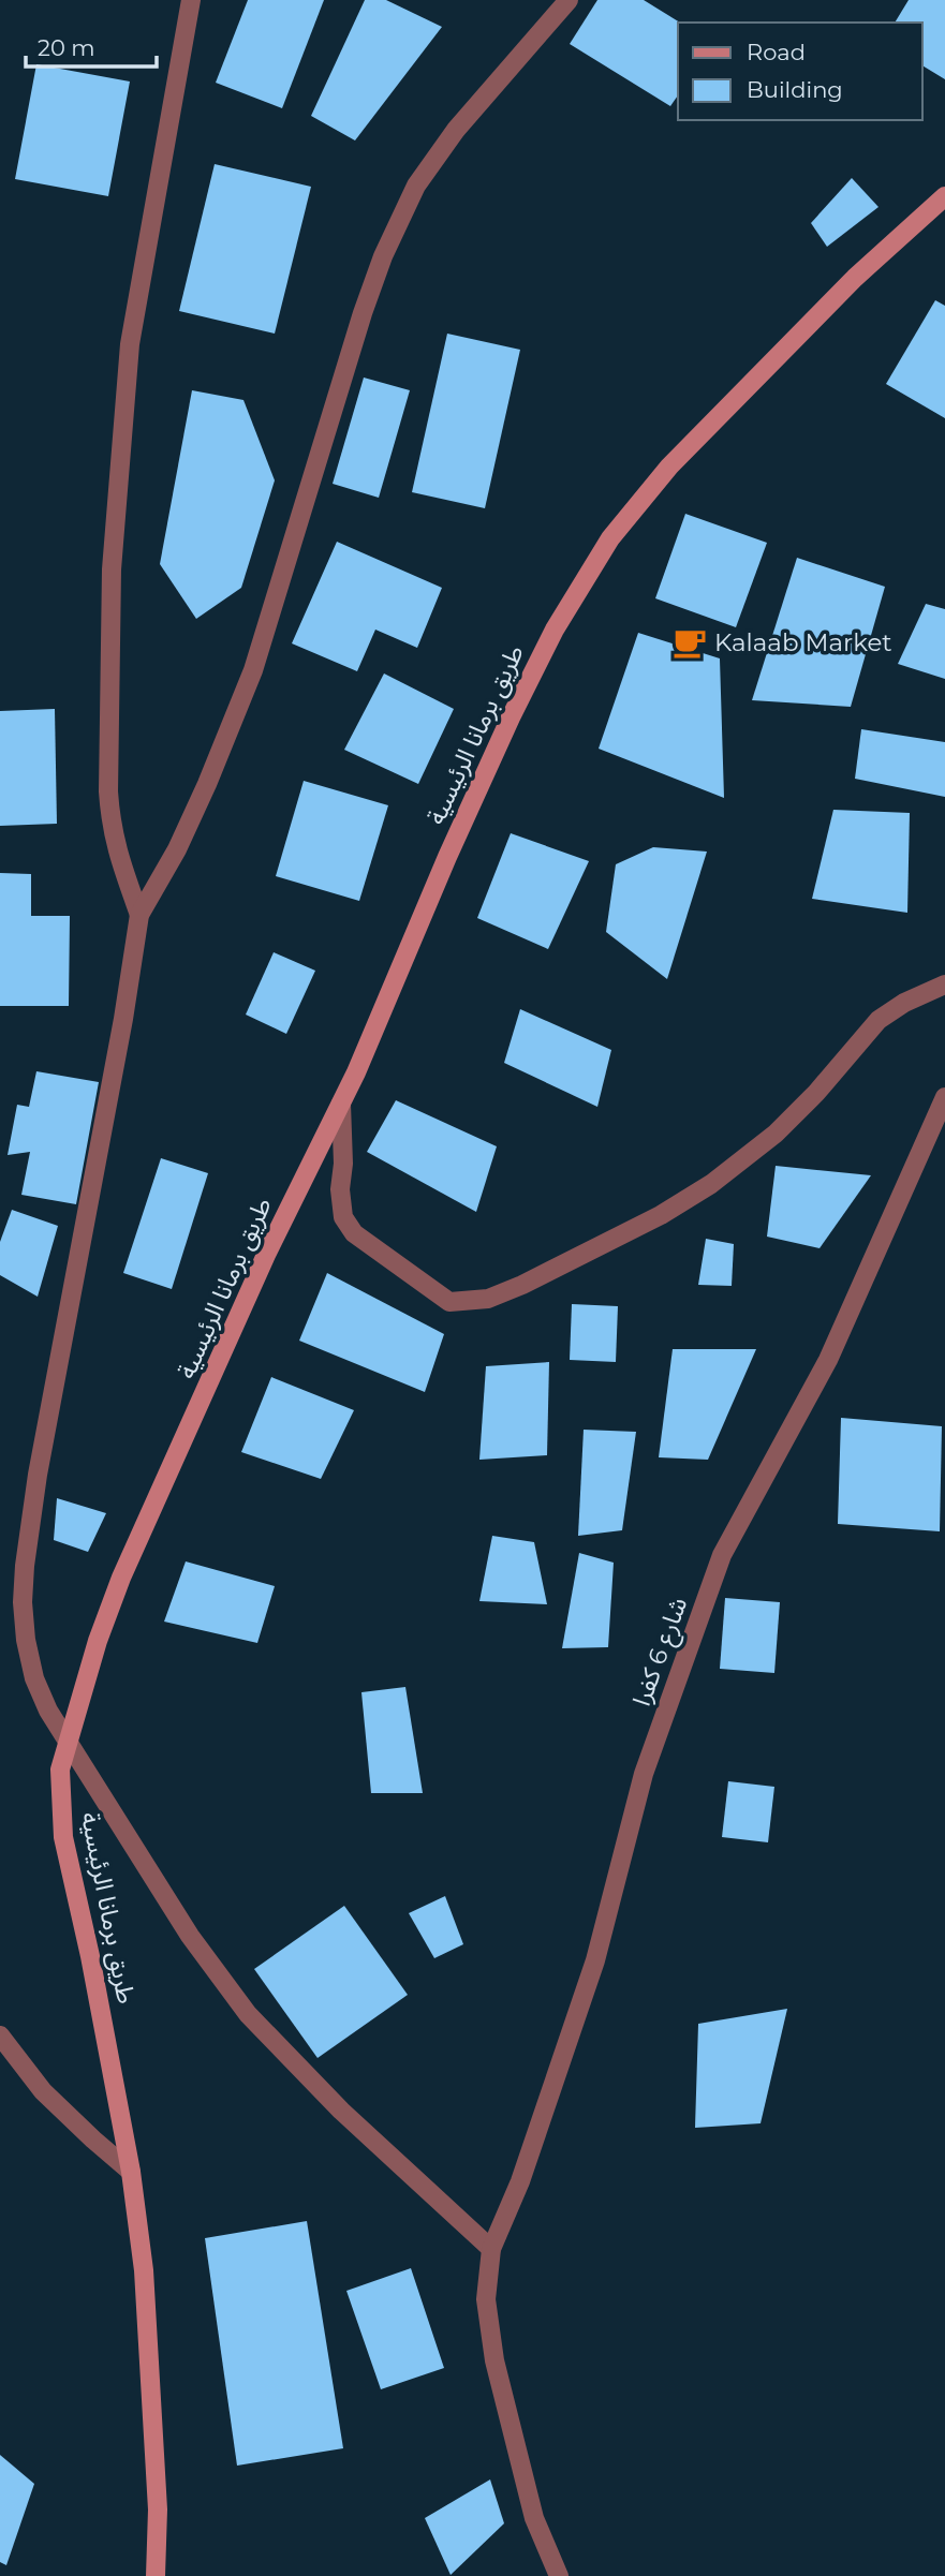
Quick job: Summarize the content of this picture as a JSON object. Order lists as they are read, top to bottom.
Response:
{
  "streets": {
    "main road": ["طريق برمانا الرئيسية"],
    "street": ["شارع 6 كفرا"]
  },
  "places": {
    "cafe": ["Kalaab Market"]
  },
  "legend": ["Road", "Building"],
  "scale_bar": "20 m"
}
